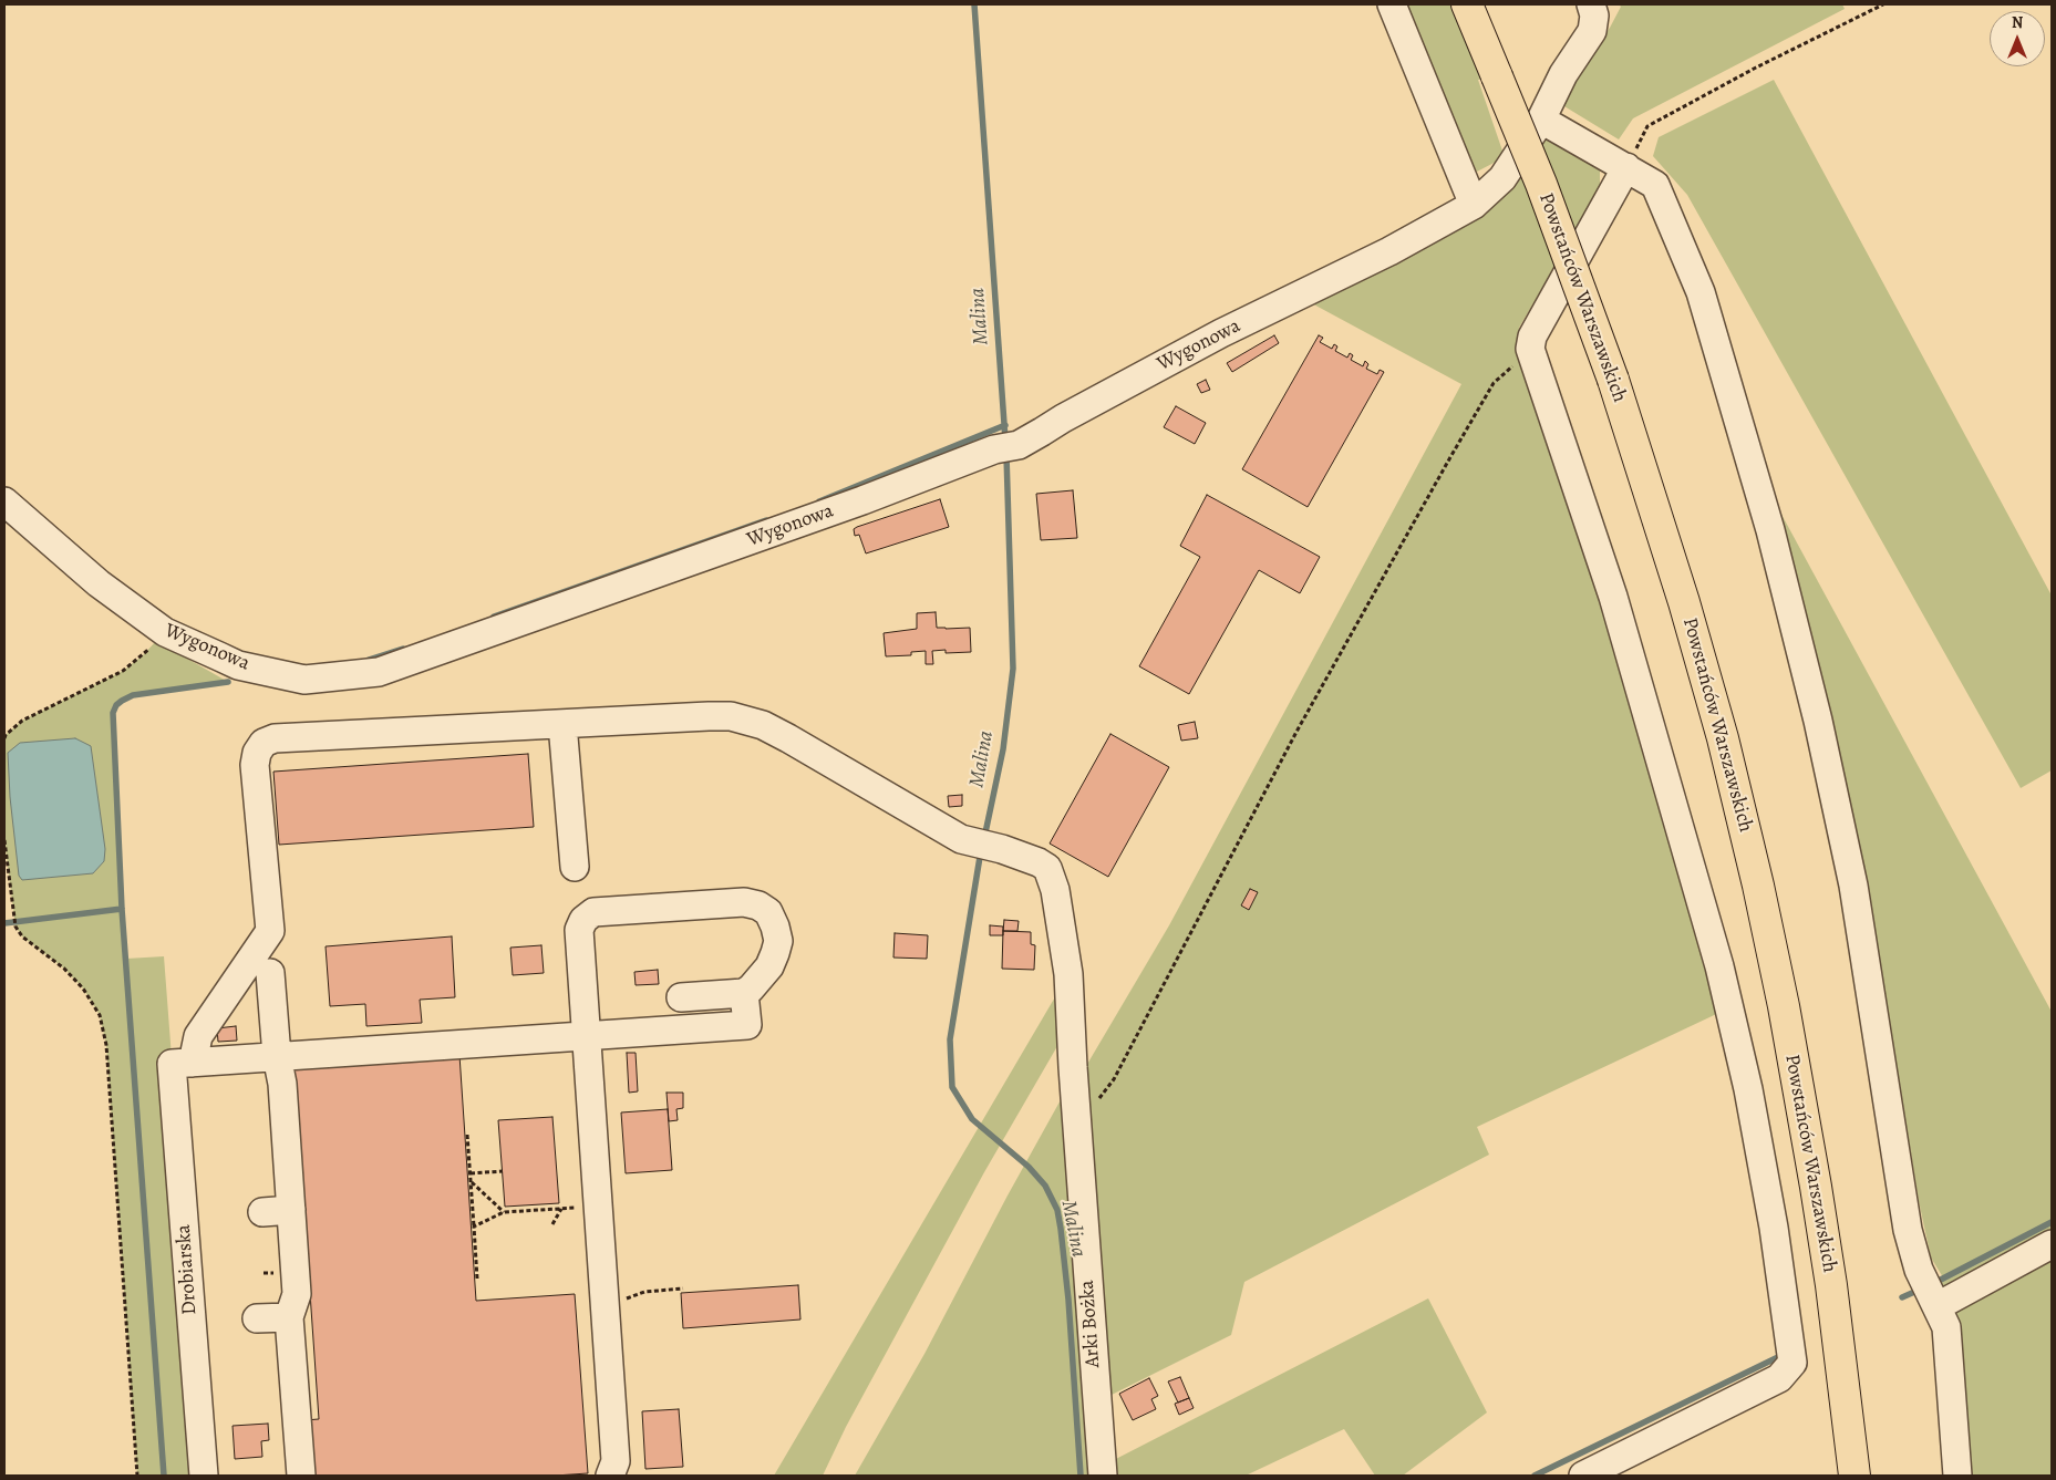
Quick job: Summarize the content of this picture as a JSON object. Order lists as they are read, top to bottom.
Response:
{
  "streets": {
    "main road": ["Powstańców Warszawskich"],
    "street": ["Wygonowa", "Drobiarska", "Arki Bożka"]
  },
  "crossings": [
    ["Drobiarska", "Arki Bożka"]
  ],
  "water": ["Malina"],
  "north": "top"
}
